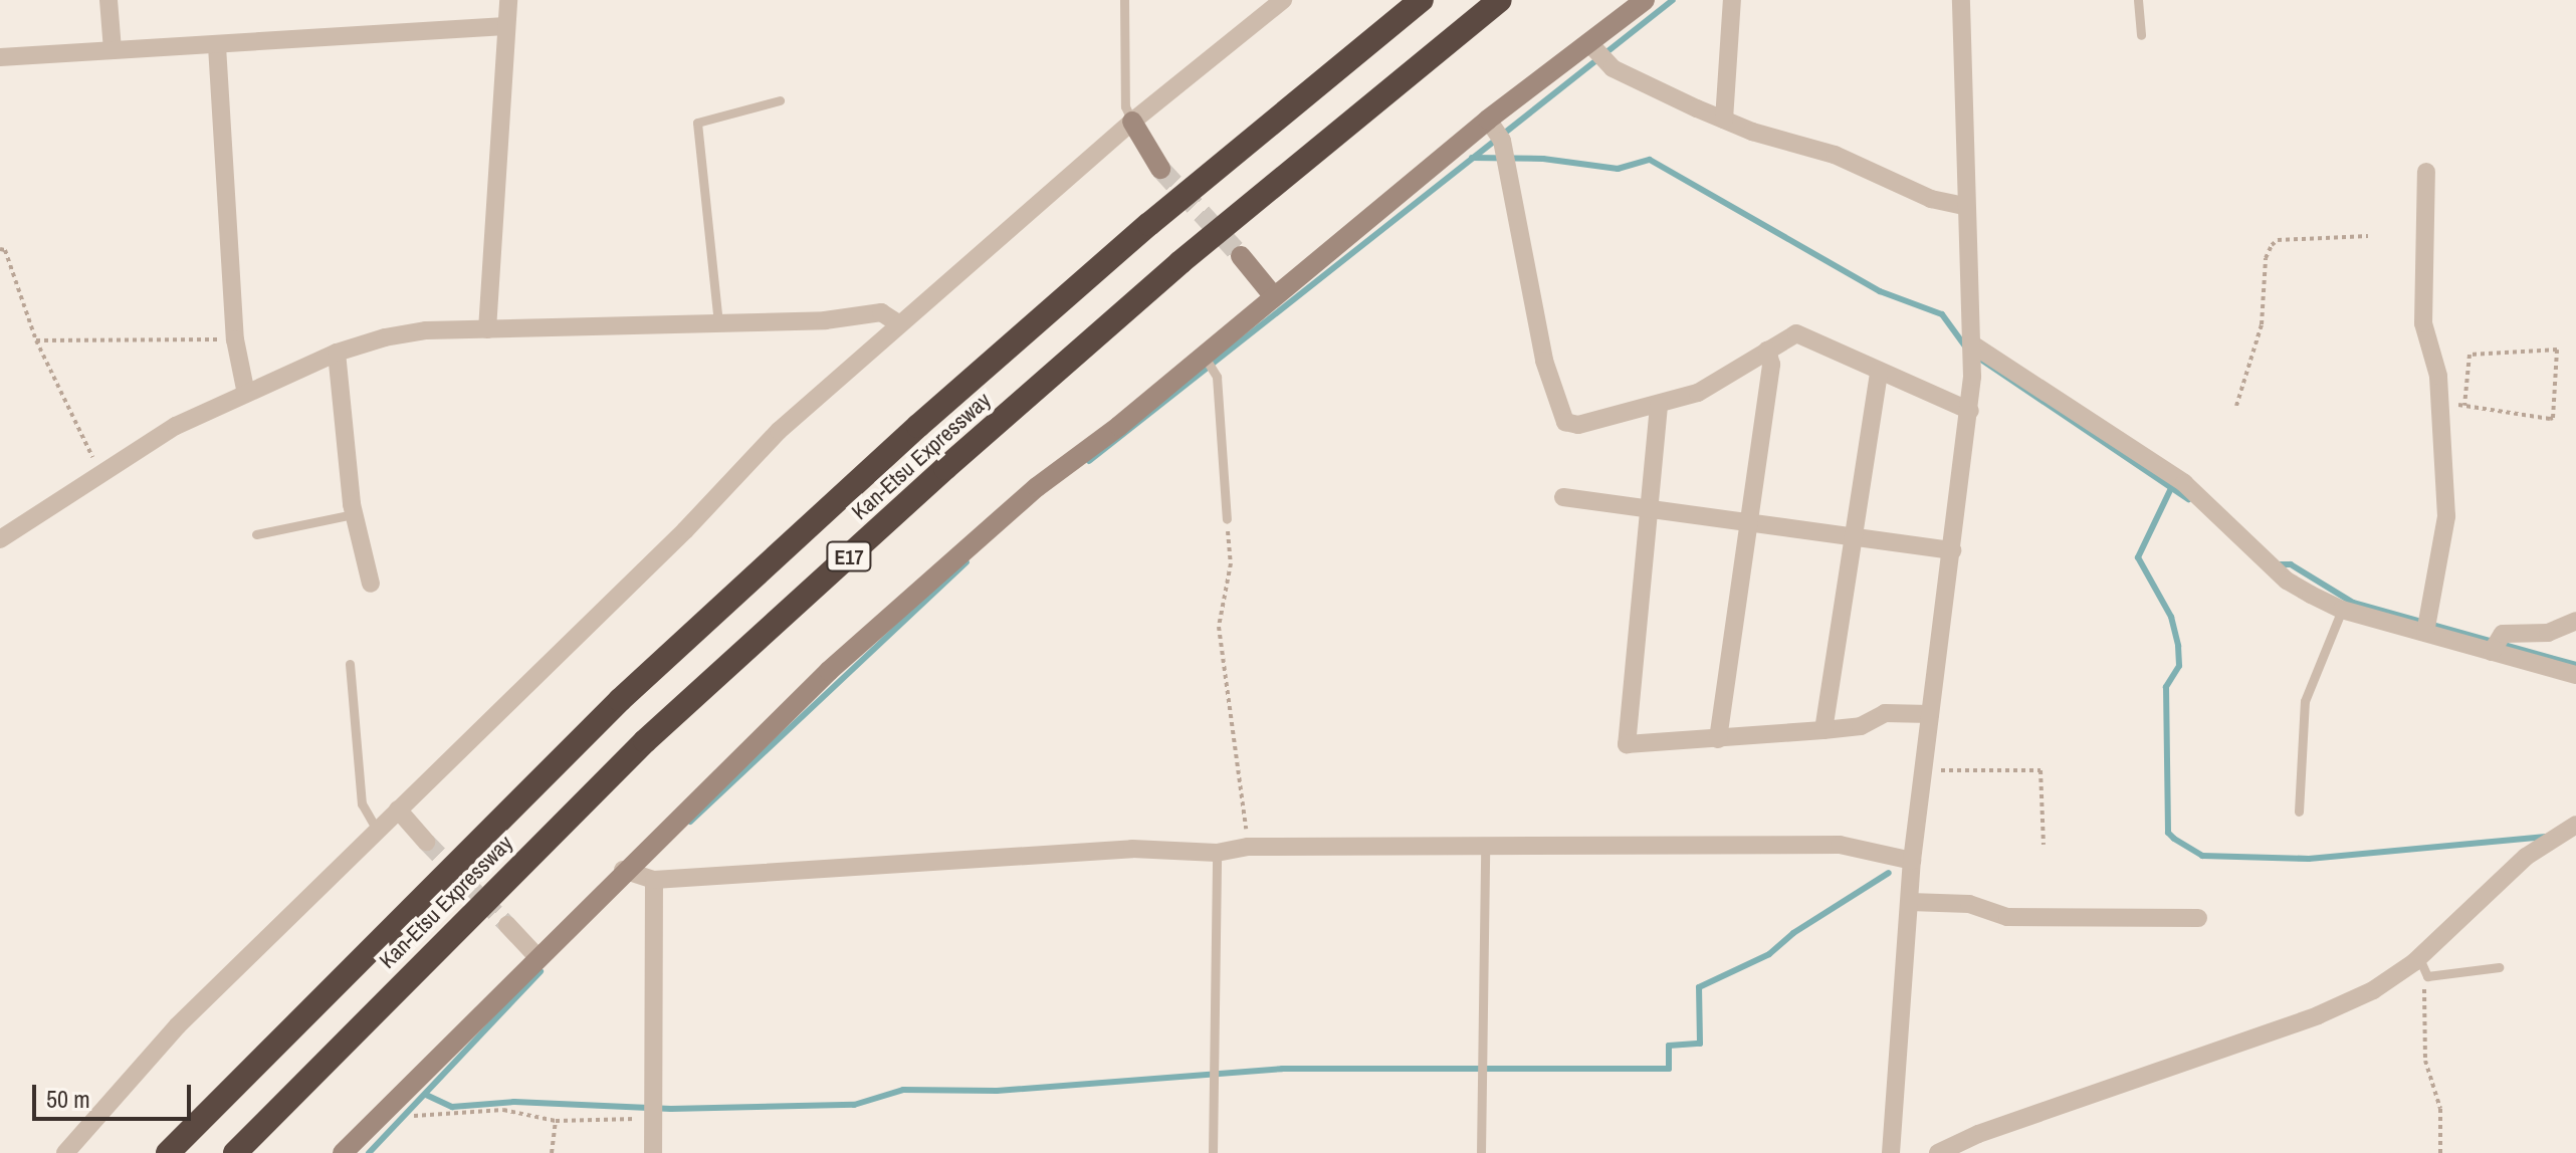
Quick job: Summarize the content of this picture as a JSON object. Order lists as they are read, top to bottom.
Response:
{
  "streets": {
    "highway": ["Kan-Etsu Expressway", "E17"]
  },
  "scale_bar": "50 m"
}
